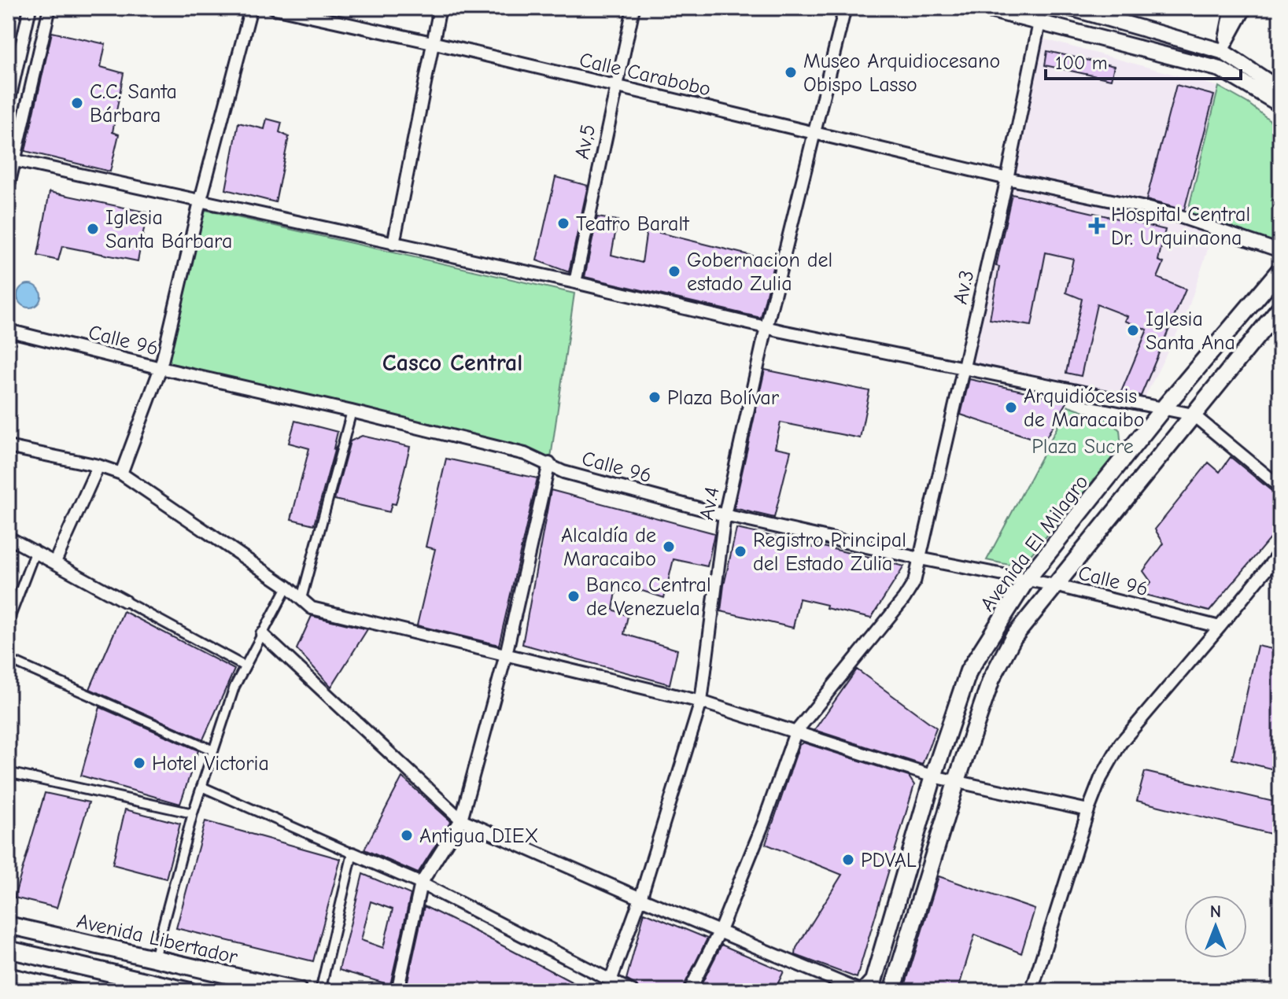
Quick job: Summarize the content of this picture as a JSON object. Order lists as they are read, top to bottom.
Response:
{
  "streets": {
    "main road": ["Avenida El Milagro", "Avenida Libertador"],
    "street": [
      "Calle Carabobo",
      "Av,5",
      "Av.3",
      "Calle 96",
      "Av.4"
    ]
  },
  "crossings": [
    ["Calle Carabobo", "Av,5"],
    ["Calle Carabobo", "Av.3"],
    ["Calle Carabobo", "Av.4"],
    ["Av.3", "Calle 96"],
    ["Calle 96", "Av.4"],
    ["Calle 96", "Avenida El Milagro"]
  ],
  "districts": ["Casco Central"],
  "parks": ["Plaza Sucre"],
  "places": {
    "other": [
      "Museo Arquidiocesano Obispo Lasso",
      "C.C. Santa Bárbara",
      "Teatro Baralt",
      "Iglesia Santa Bárbara",
      "Gobernacion del estado Zulia",
      "Iglesia Santa Ana",
      "Plaza Bolívar",
      "Arquidiócesis de Maracaibo",
      "Alcaldía de Maracaibo",
      "Registro Principal del Estado Zulia",
      "Banco Central de Venezuela",
      "Hotel Victoria",
      "Antigua DIEX",
      "PDVAL"
    ],
    "health": ["Hospital Central Dr. Urquinaona"]
  },
  "scale_bar": "100 m",
  "north": "top"
}
